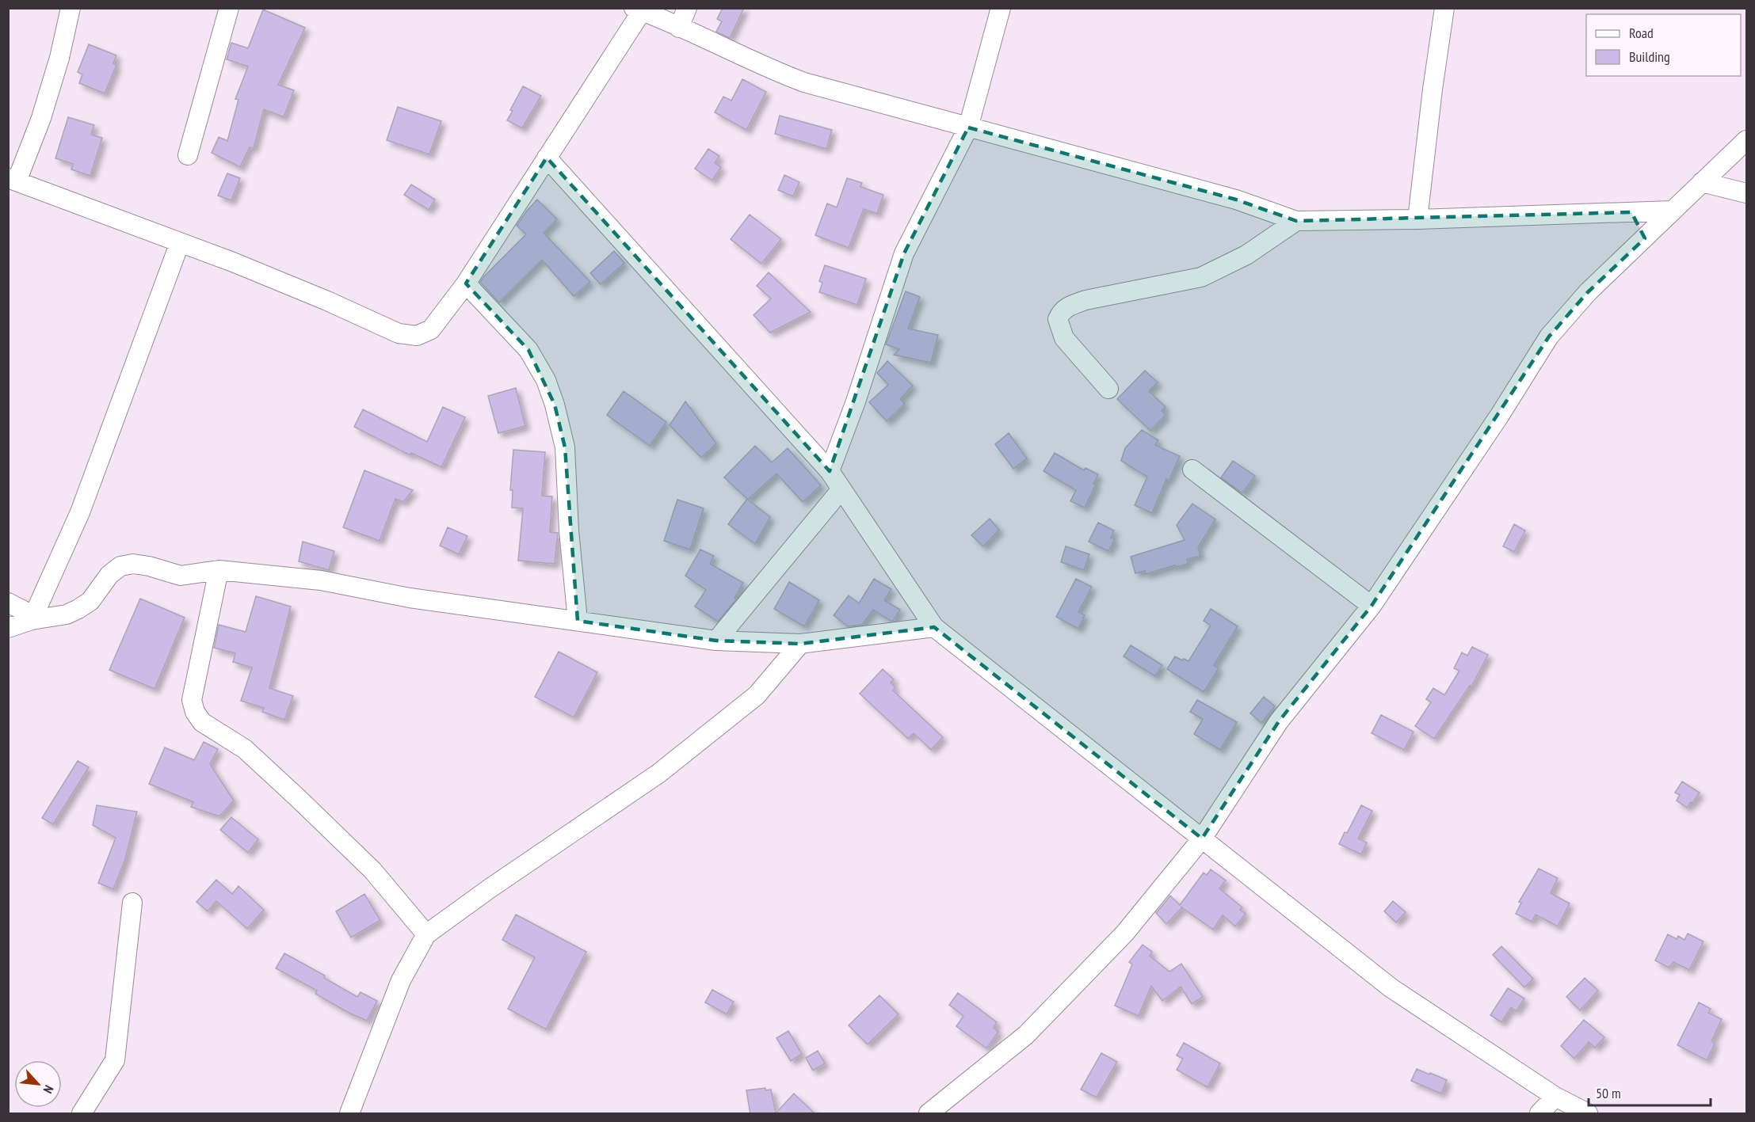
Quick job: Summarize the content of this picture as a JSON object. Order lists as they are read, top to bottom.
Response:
{
  "legend": ["Road", "Building"],
  "scale_bar": "50 m",
  "north": "bottom right"
}
